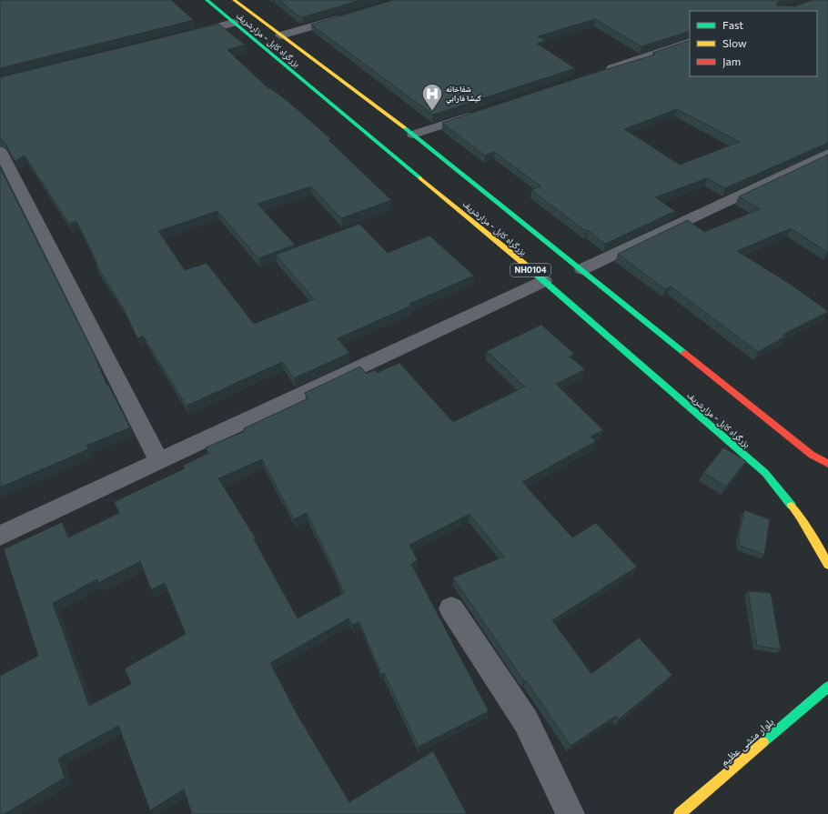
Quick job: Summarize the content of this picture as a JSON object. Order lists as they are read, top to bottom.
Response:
{
  "streets": {
    "main road": ["بزرگراه کابل - مزارشریف", "NH0104", "بلوار منشی عظیم"]
  },
  "places": {
    "hospital": ["شفاخانه كيشا فارابي"]
  },
  "legend": ["Fast", "Slow", "Jam"]
}
